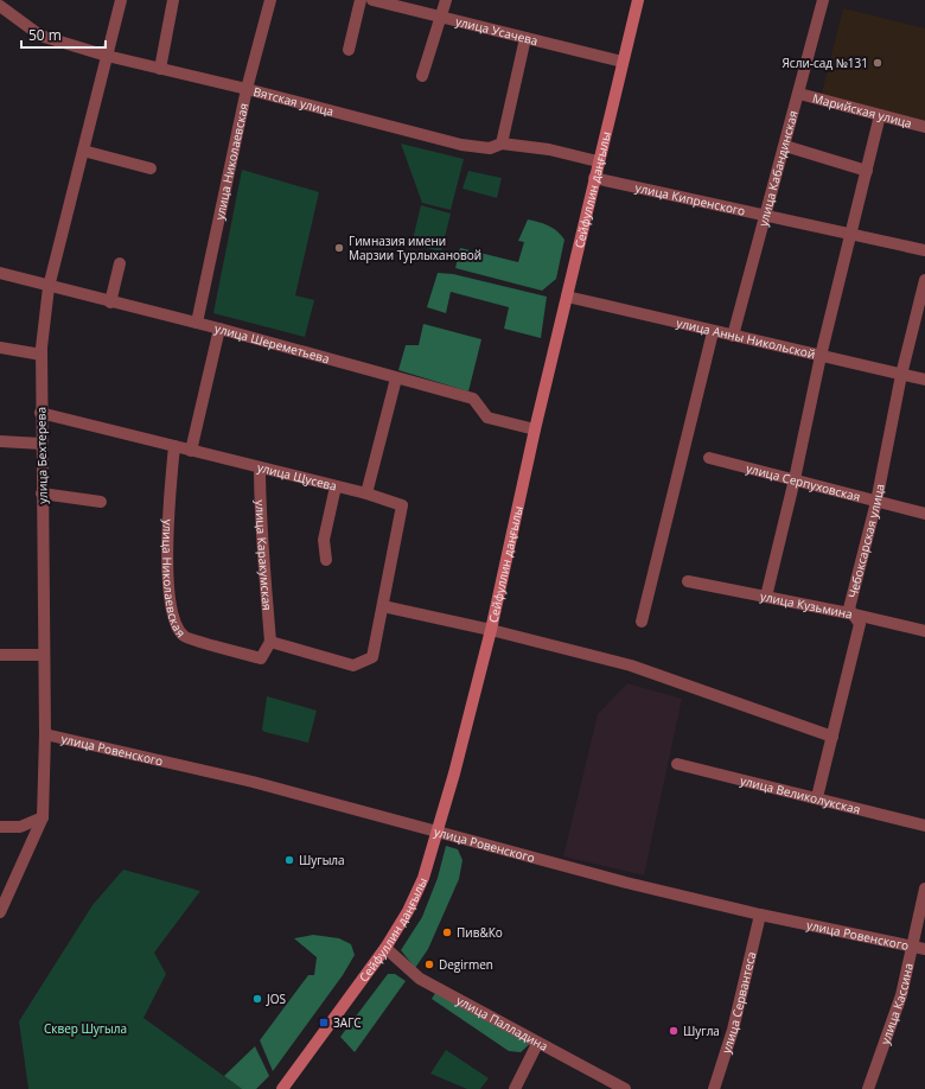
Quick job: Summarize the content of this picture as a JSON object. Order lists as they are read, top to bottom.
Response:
{
  "streets": {
    "main road": ["Сейфуллин даңғылы"],
    "street": [
      "улица Усачева",
      "Вятская улица",
      "Марийская улица",
      "улица Николаевская",
      "улица Кабандинская",
      "улица Кипренского",
      "улица Анны Никольской",
      "улица Шереметьева",
      "улица Бехтерева",
      "улица Щусева",
      "улица Серпуховская",
      "Чебоксарская улица",
      "улица Каракумская",
      "улица Кузьмина",
      "улица Ровенского",
      "улица Великолукская",
      "улица Сервантеса",
      "улица Кассина",
      "улица Палладина"
    ]
  },
  "crossings": [
    ["улица Усачева", "Сейфуллин даңғылы"],
    ["Вятская улица", "улица Николаевская"],
    ["Вятская улица", "Сейфуллин даңғылы"],
    ["Вятская улица", "улица Бехтерева"],
    ["Марийская улица", "улица Кабандинская"],
    ["улица Николаевская", "улица Шереметьева"],
    ["улица Николаевская", "улица Щусева"],
    ["улица Николаевская", "улица Каракумская"],
    ["улица Кабандинская", "улица Кипренского"],
    ["улица Кабандинская", "улица Анны Никольской"],
    ["Сейфуллин даңғылы", "улица Кипренского"],
    ["Сейфуллин даңғылы", "улица Анны Никольской"],
    ["Сейфуллин даңғылы", "улица Шереметьева"],
    ["Сейфуллин даңғылы", "улица Ровенского"],
    ["Сейфуллин даңғылы", "улица Палладина"],
    ["улица Анны Никольской", "Чебоксарская улица"],
    ["улица Шереметьева", "улица Бехтерева"],
    ["улица Бехтерева", "улица Щусева"],
    ["улица Бехтерева", "улица Ровенского"],
    ["улица Щусева", "улица Каракумская"],
    ["улица Серпуховская", "Чебоксарская улица"],
    ["Чебоксарская улица", "улица Кузьмина"],
    ["Чебоксарская улица", "улица Великолукская"],
    ["улица Ровенского", "улица Сервантеса"],
    ["улица Ровенского", "улица Кассина"]
  ],
  "parks": ["Сквер Шугыла"],
  "places": {
    "other": [
      "Ясли-сад №131",
      "Гимназия имени Марзии Турлыхановой",
      "Шугыла",
      "Пив&Ко",
      "Degirmen",
      "JOS",
      "Шугла"
    ],
    "transit": ["ЗАГС"]
  },
  "scale_bar": "50 m"
}
